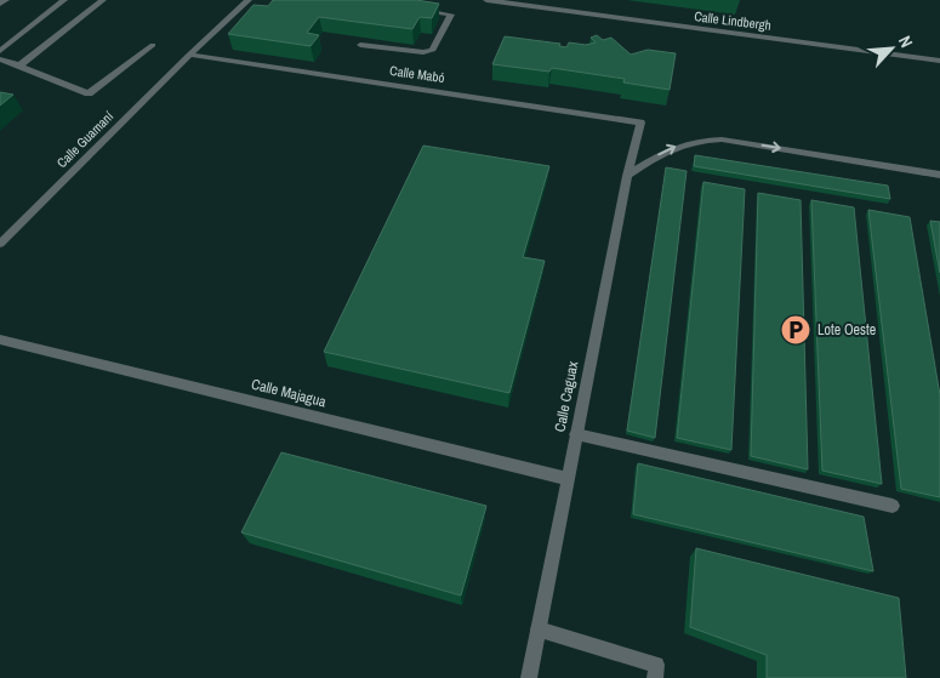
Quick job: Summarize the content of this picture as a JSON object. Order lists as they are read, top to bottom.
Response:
{
  "streets": {
    "street": [
      "Calle Lindbergh",
      "Calle Mabó",
      "Calle Guamaní",
      "Calle Majagua",
      "Calle Caguax"
    ]
  },
  "crossings": [
    ["Calle Mabó", "Calle Guamaní"],
    ["Calle Mabó", "Calle Caguax"],
    ["Calle Majagua", "Calle Caguax"]
  ],
  "places": {
    "parking": ["Lote Oeste"]
  },
  "north": "top right"
}
